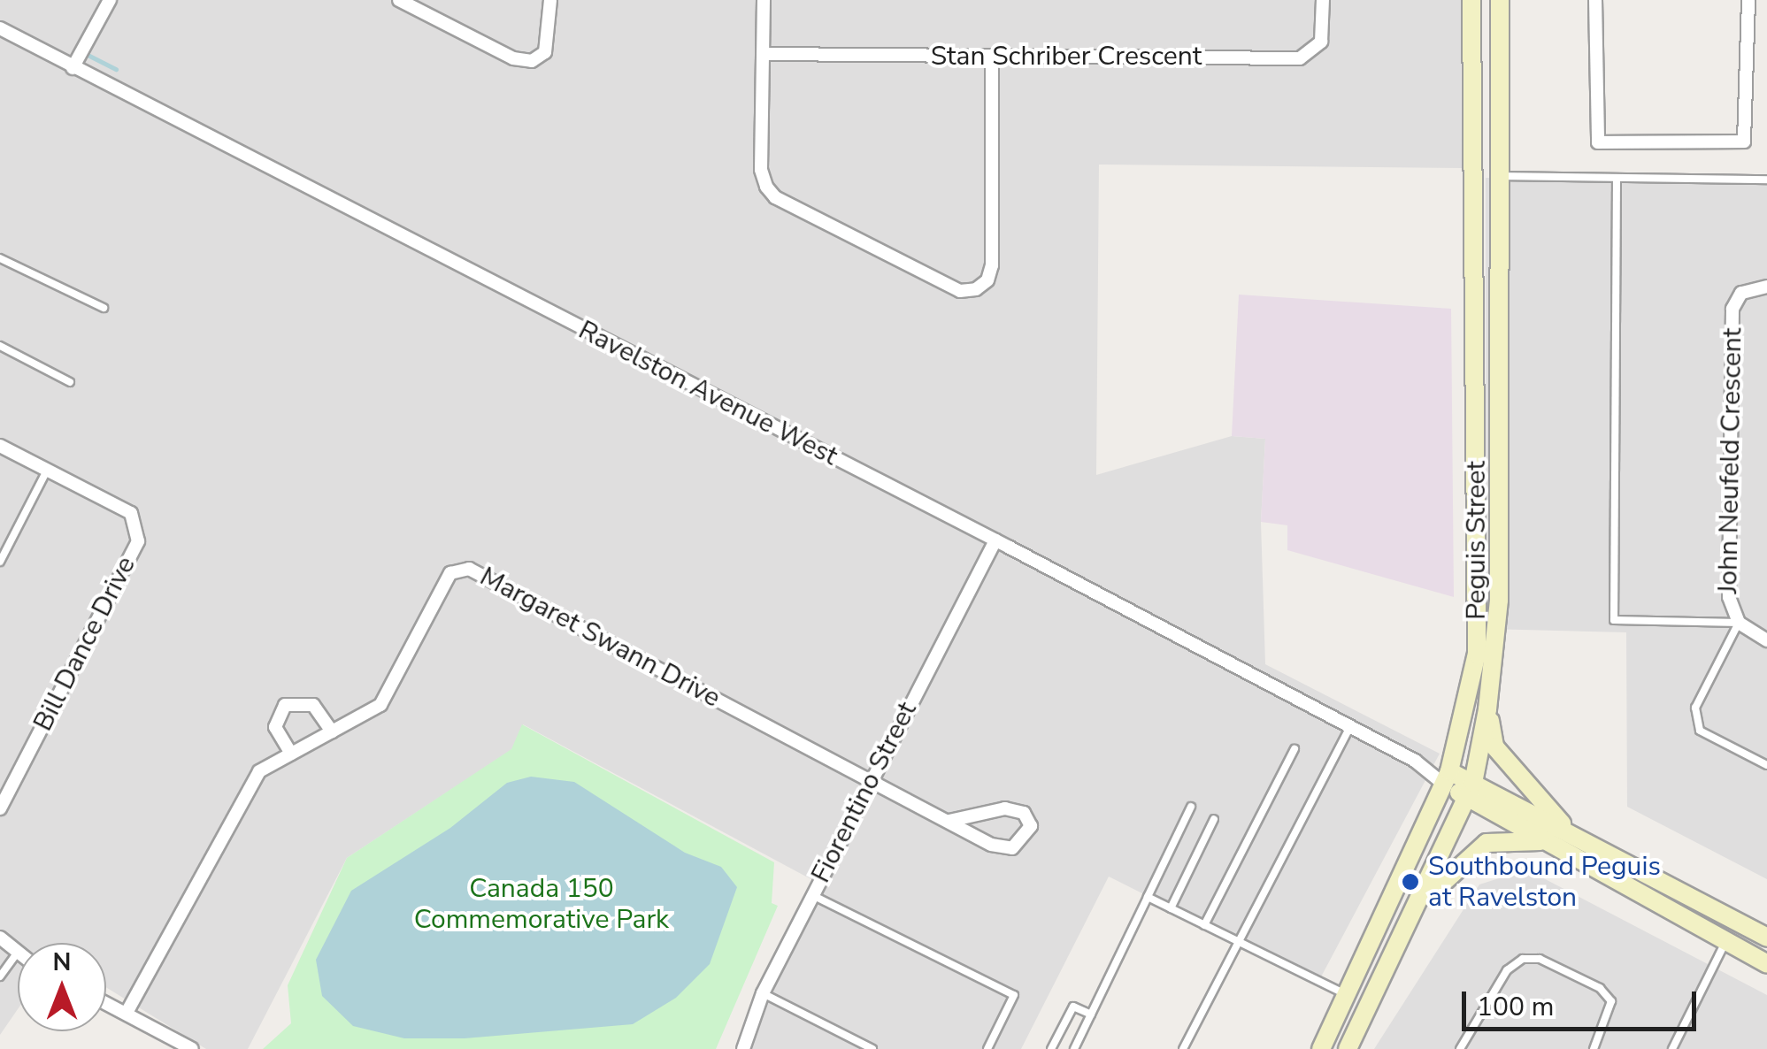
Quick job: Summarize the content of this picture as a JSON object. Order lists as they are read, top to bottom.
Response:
{
  "streets": {
    "street": [
      "Stan Schriber Crescent",
      "Ravelston Avenue West",
      "John Neufeld Crescent",
      "Peguis Street",
      "Margaret Swann Drive",
      "Bill Dance Drive",
      "Fiorentino Street"
    ]
  },
  "crossings": [
    ["Ravelston Avenue West", "Peguis Street"],
    ["Ravelston Avenue West", "Fiorentino Street"],
    ["Margaret Swann Drive", "Fiorentino Street"]
  ],
  "parks": ["Canada 150 Commemorative Park"],
  "places": ["Southbound Peguis at Ravelston"],
  "scale_bar": "100 m",
  "north": "top"
}
